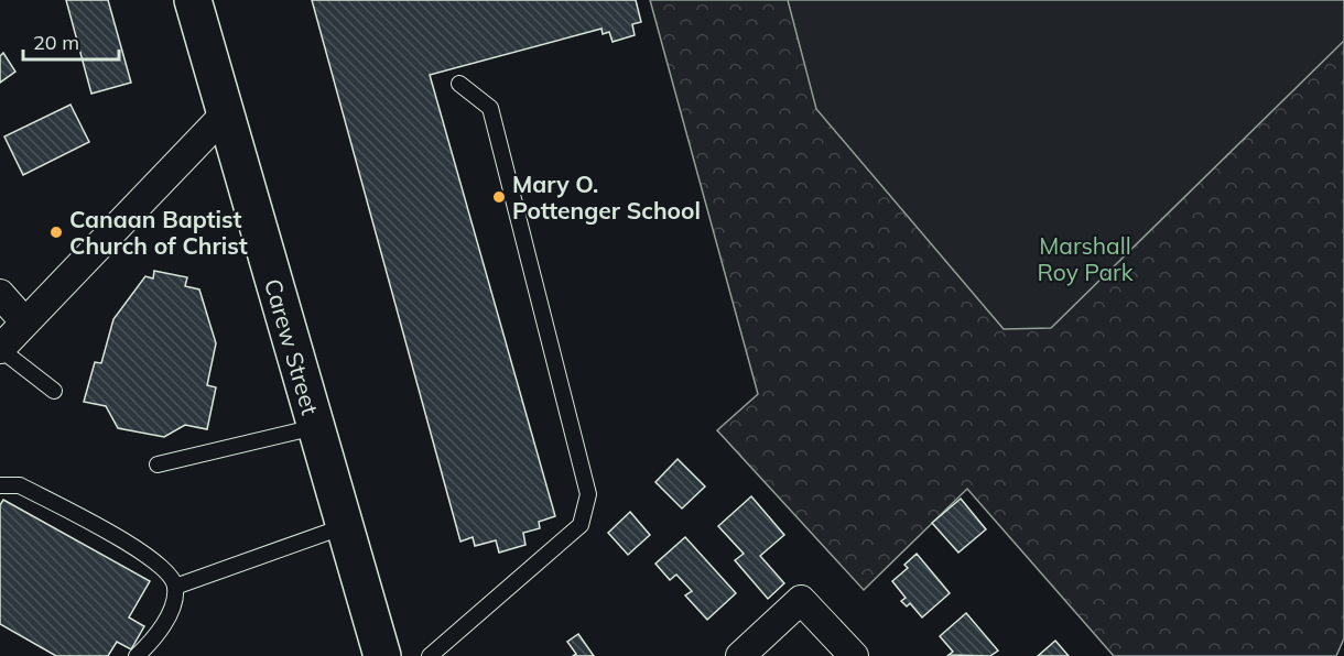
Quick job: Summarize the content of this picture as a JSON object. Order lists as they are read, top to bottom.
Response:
{
  "streets": {
    "street": ["Carew Street"]
  },
  "parks": ["Marshall Roy Park"],
  "places": ["Mary O. Pottenger School", "Canaan Baptist Church of Christ"],
  "scale_bar": "20 m"
}
